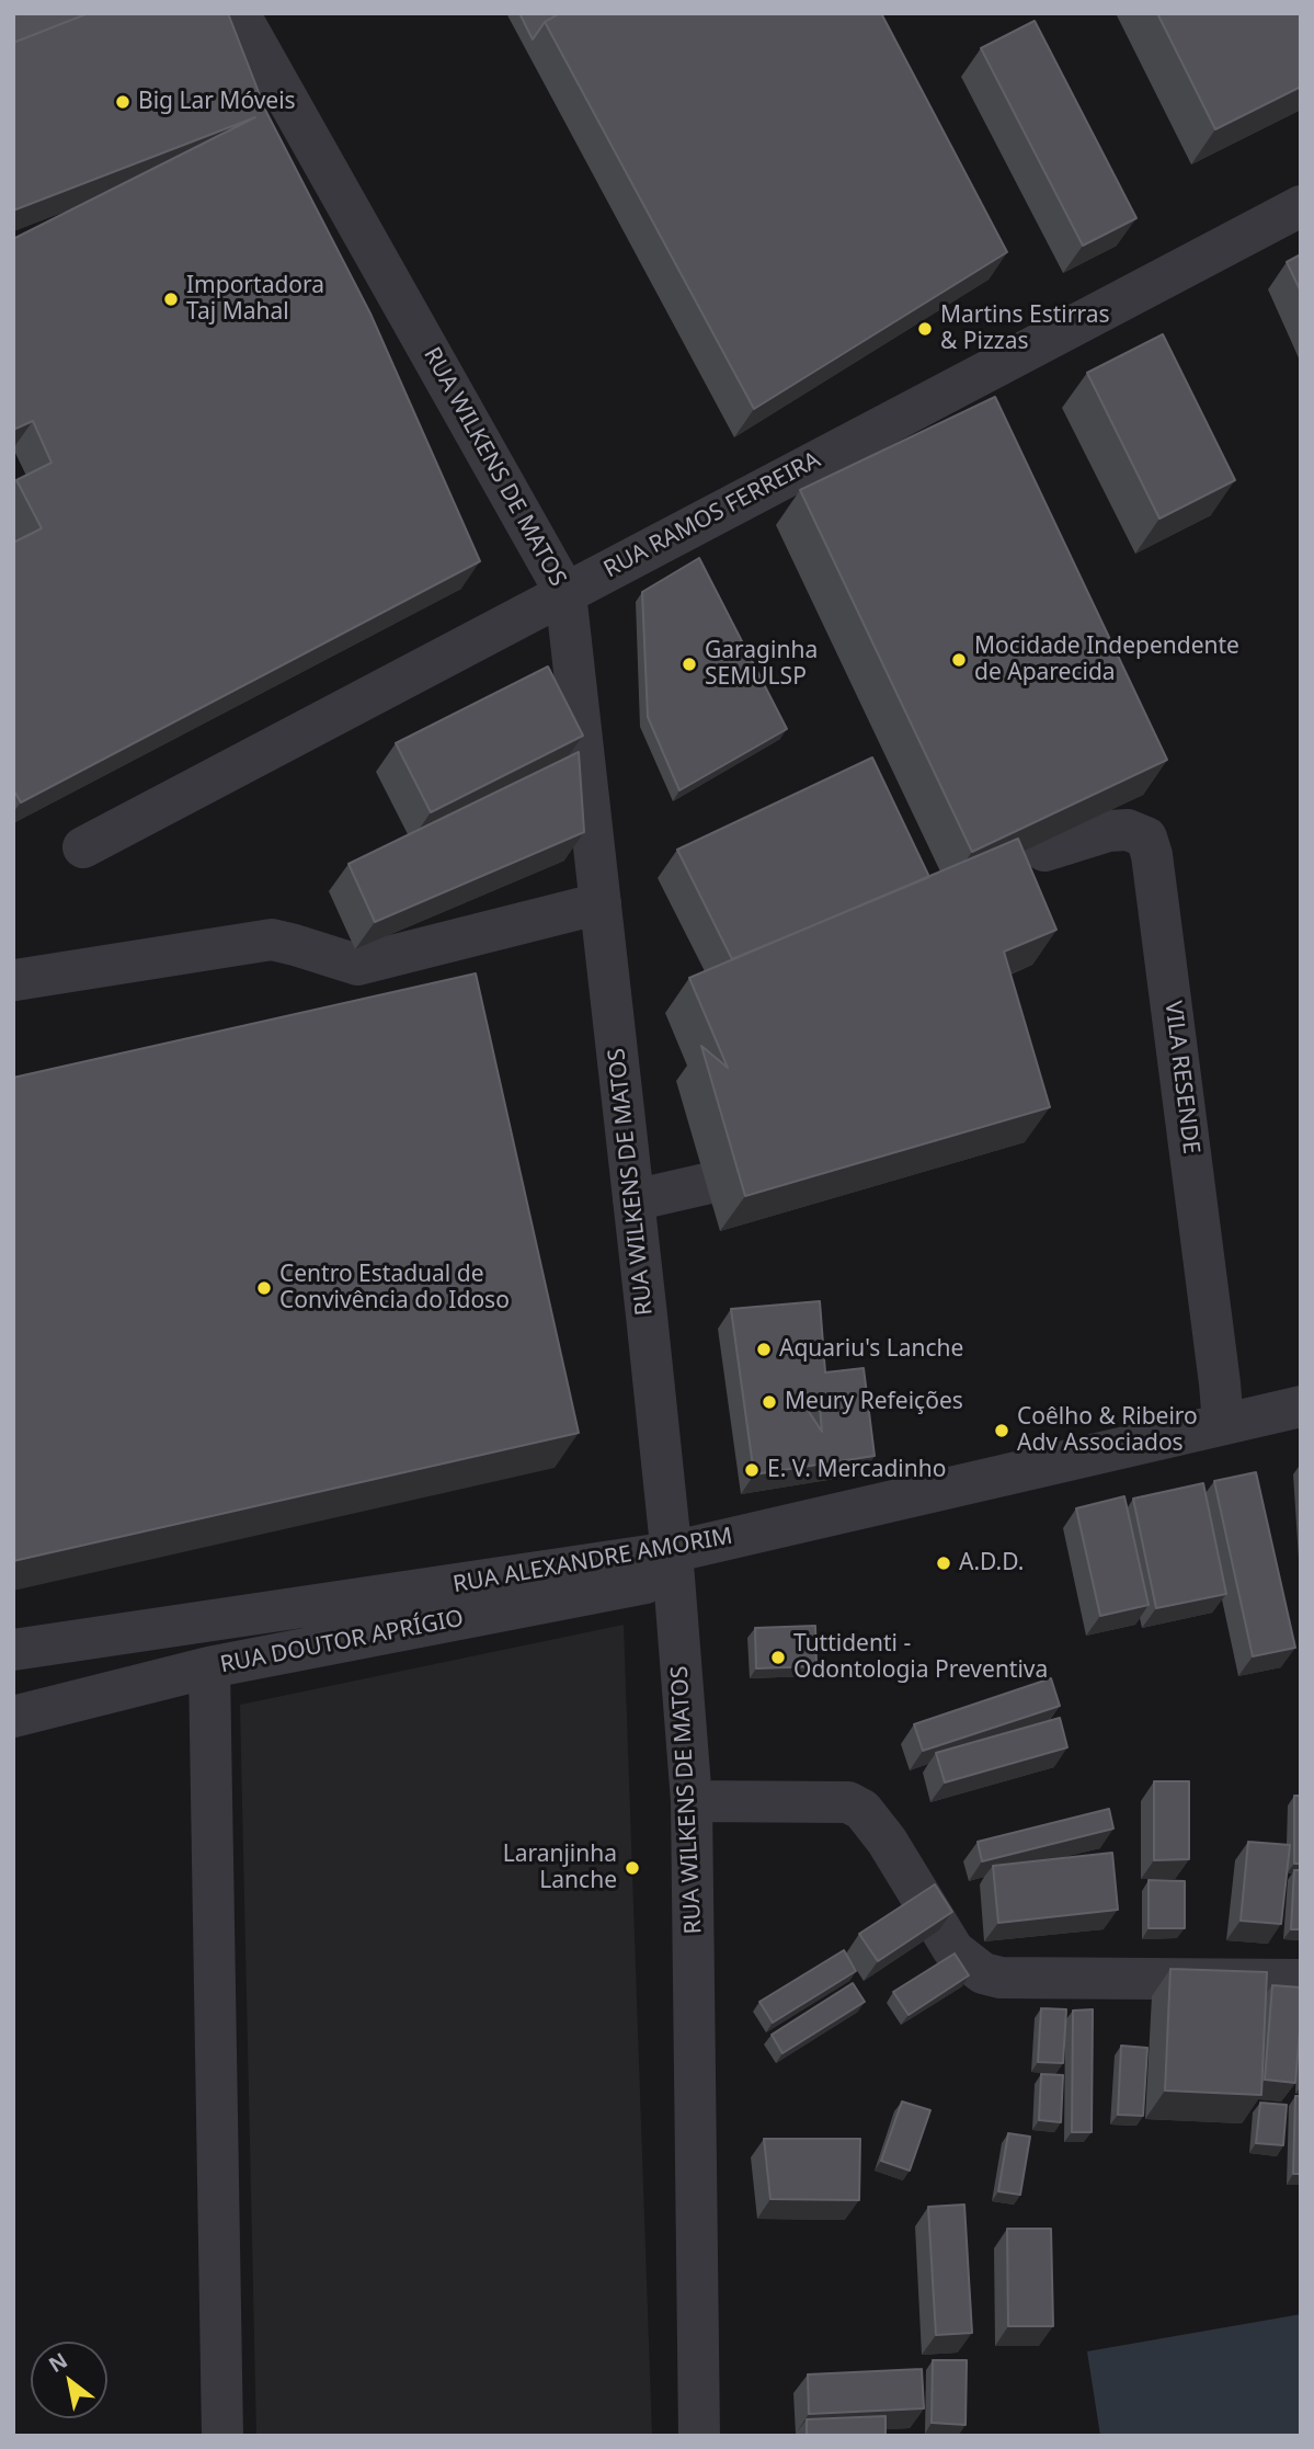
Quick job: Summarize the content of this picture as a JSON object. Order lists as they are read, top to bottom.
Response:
{
  "streets": {
    "street": [
      "RUA WILKENS DE MATOS",
      "RUA RAMOS FERREIRA",
      "VILA RESENDE",
      "RUA ALEXANDRE AMORIM",
      "RUA DOUTOR APRÍGIO"
    ]
  },
  "crossings": [
    ["RUA WILKENS DE MATOS", "RUA RAMOS FERREIRA"],
    ["RUA WILKENS DE MATOS", "RUA ALEXANDRE AMORIM"],
    ["RUA WILKENS DE MATOS", "RUA DOUTOR APRÍGIO"],
    ["VILA RESENDE", "RUA ALEXANDRE AMORIM"],
    ["RUA ALEXANDRE AMORIM", "RUA DOUTOR APRÍGIO"]
  ],
  "places": [
    "Big Lar Móveis",
    "Importadora Taj Mahal",
    "Martins Estirras & Pizzas",
    "Mocidade Independente de Aparecida",
    "Garaginha SEMULSP",
    "Centro Estadual de Convivência do Idoso",
    "Aquariu's Lanche",
    "Meury Refeições",
    "Coêlho & Ribeiro Adv Associados",
    "E. V. Mercadinho",
    "A.D.D.",
    "Tuttidenti - Odontologia Preventiva",
    "Laranjinha Lanche"
  ],
  "north": "top left"
}
